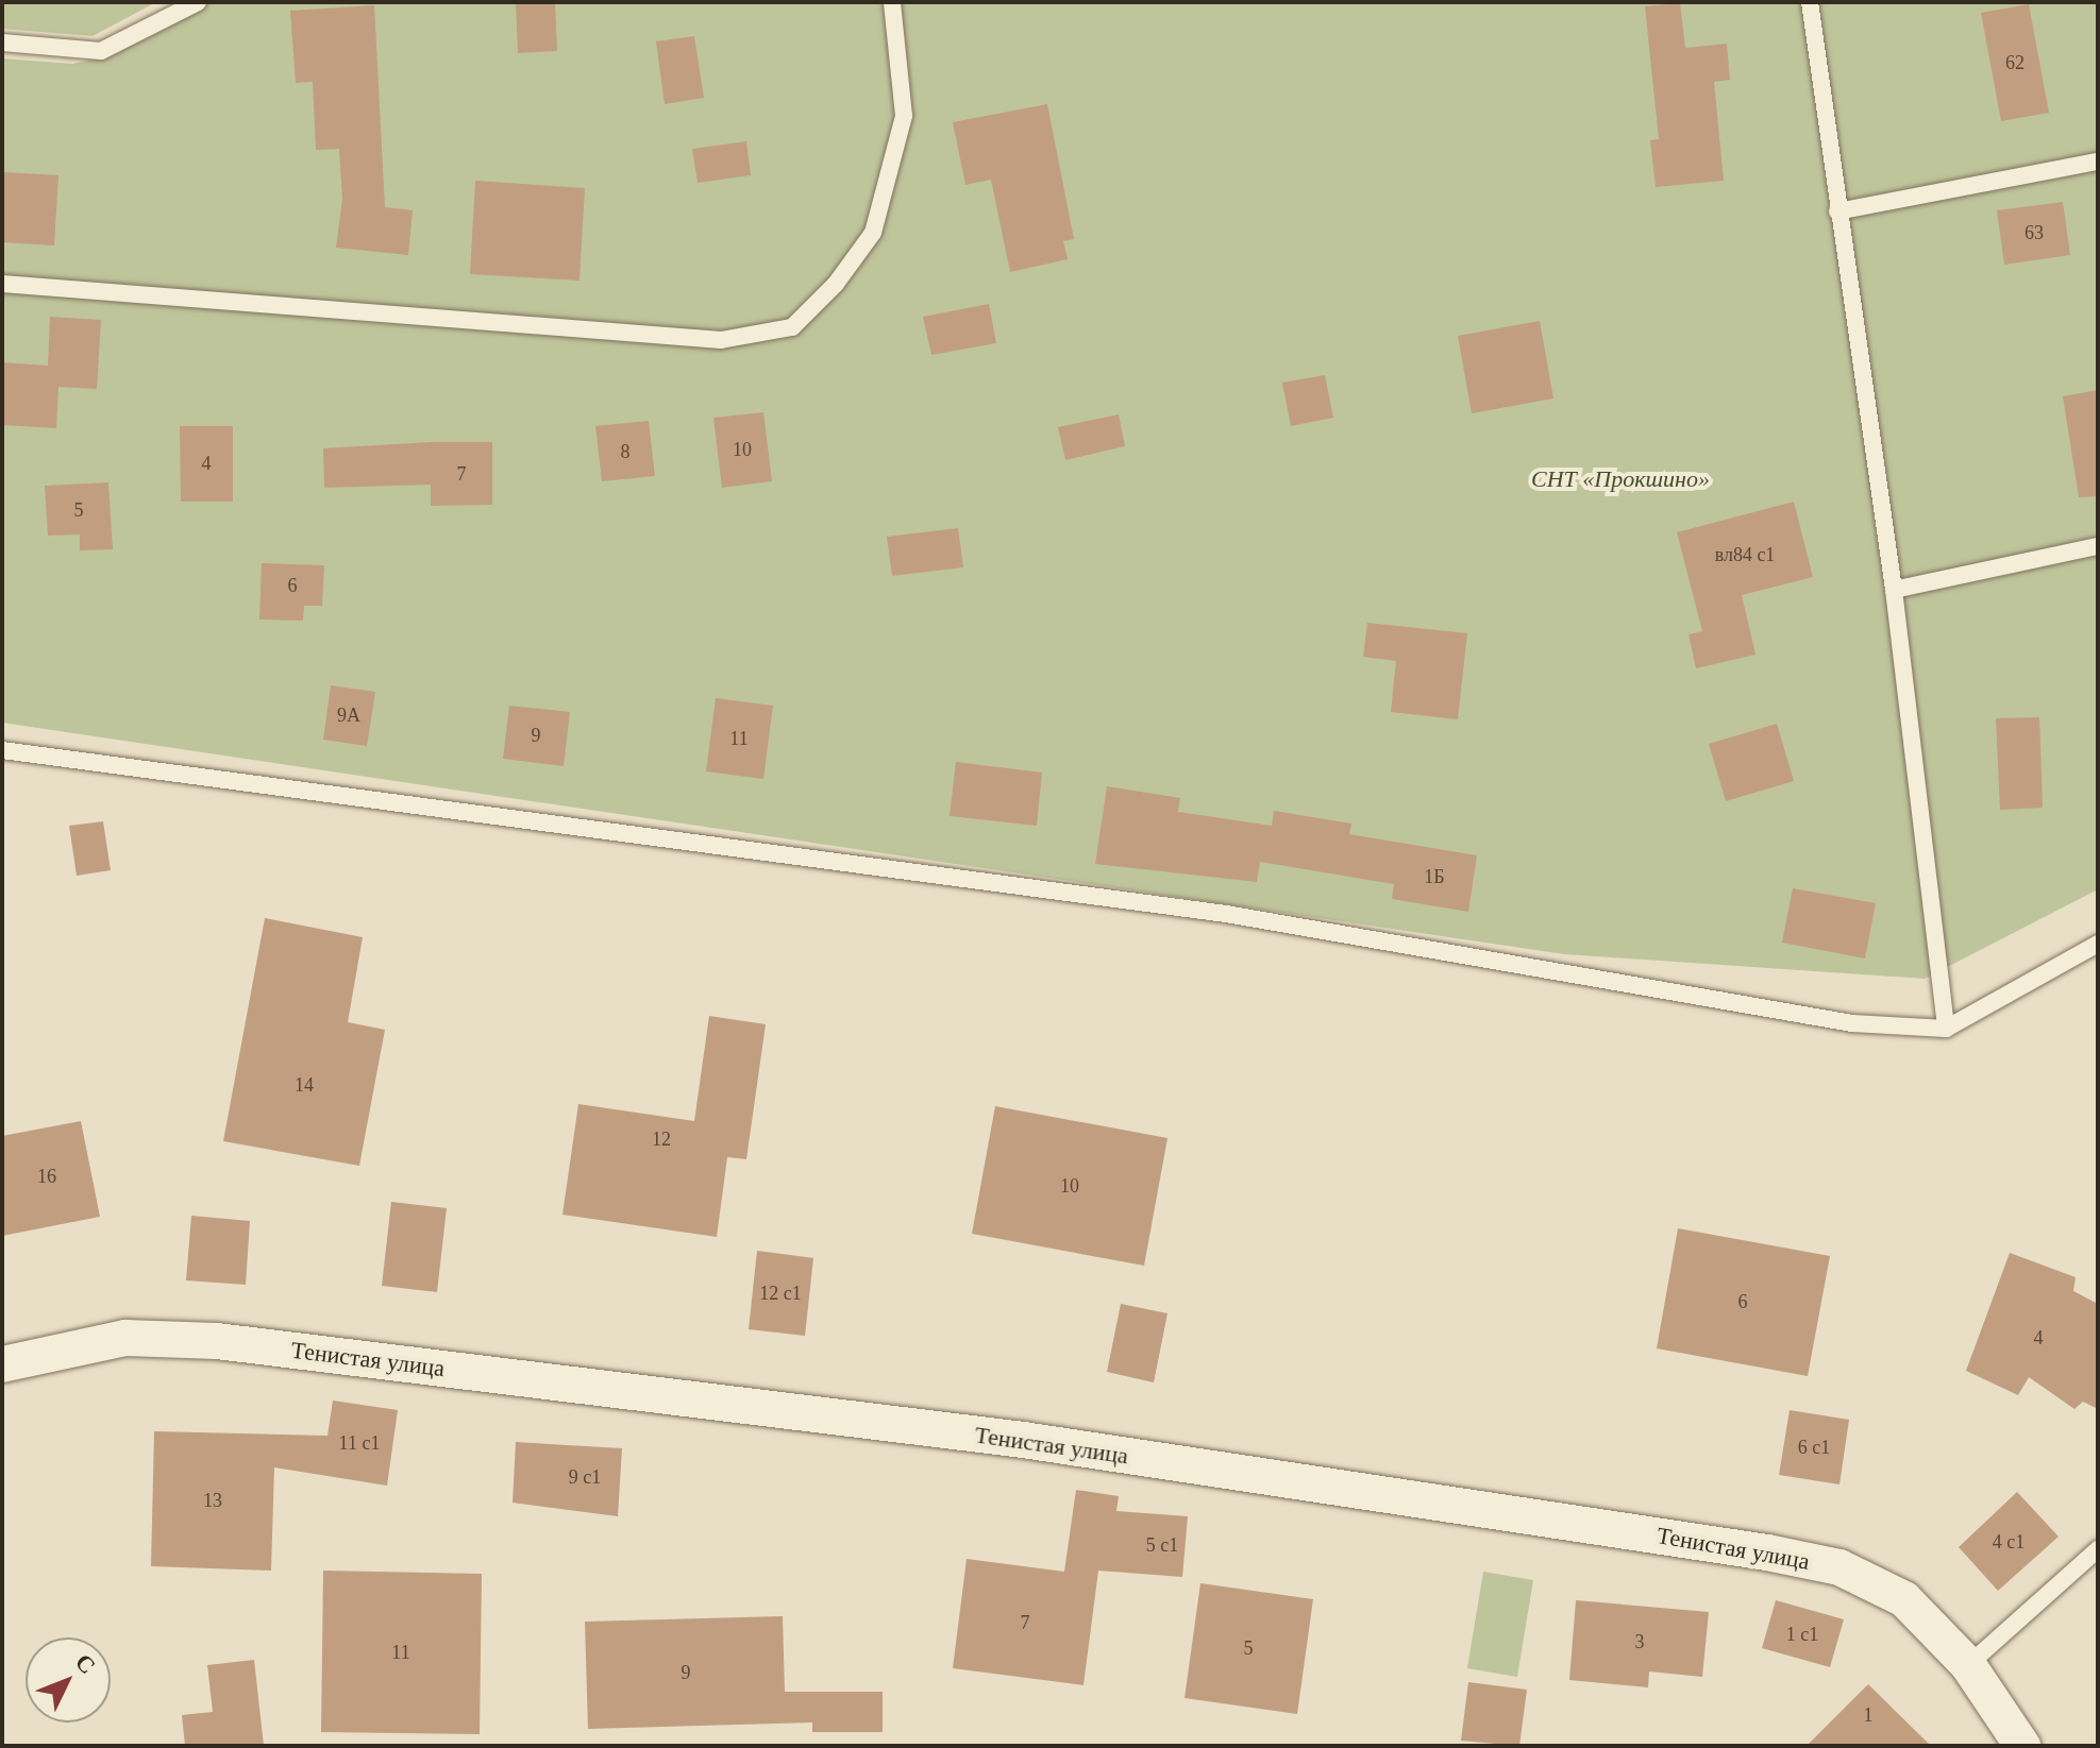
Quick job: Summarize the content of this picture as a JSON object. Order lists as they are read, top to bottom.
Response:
{
  "streets": {
    "street": ["Тенистая улица"]
  },
  "parks": ["СНТ «Прокшино»"],
  "house_numbers": [
    "62",
    "63",
    "10",
    "8",
    "4",
    "7",
    "5",
    "вл84 с1",
    "6",
    "9А",
    "9",
    "11",
    "1Б",
    "14",
    "12",
    "16",
    "10",
    "12 с1",
    "6",
    "4",
    "11 с1",
    "6 с1",
    "9 с1",
    "13",
    "4 с1",
    "5 с1",
    "7",
    "1 с1",
    "3",
    "5",
    "11",
    "9",
    "1"
  ],
  "north": "top right"
}
